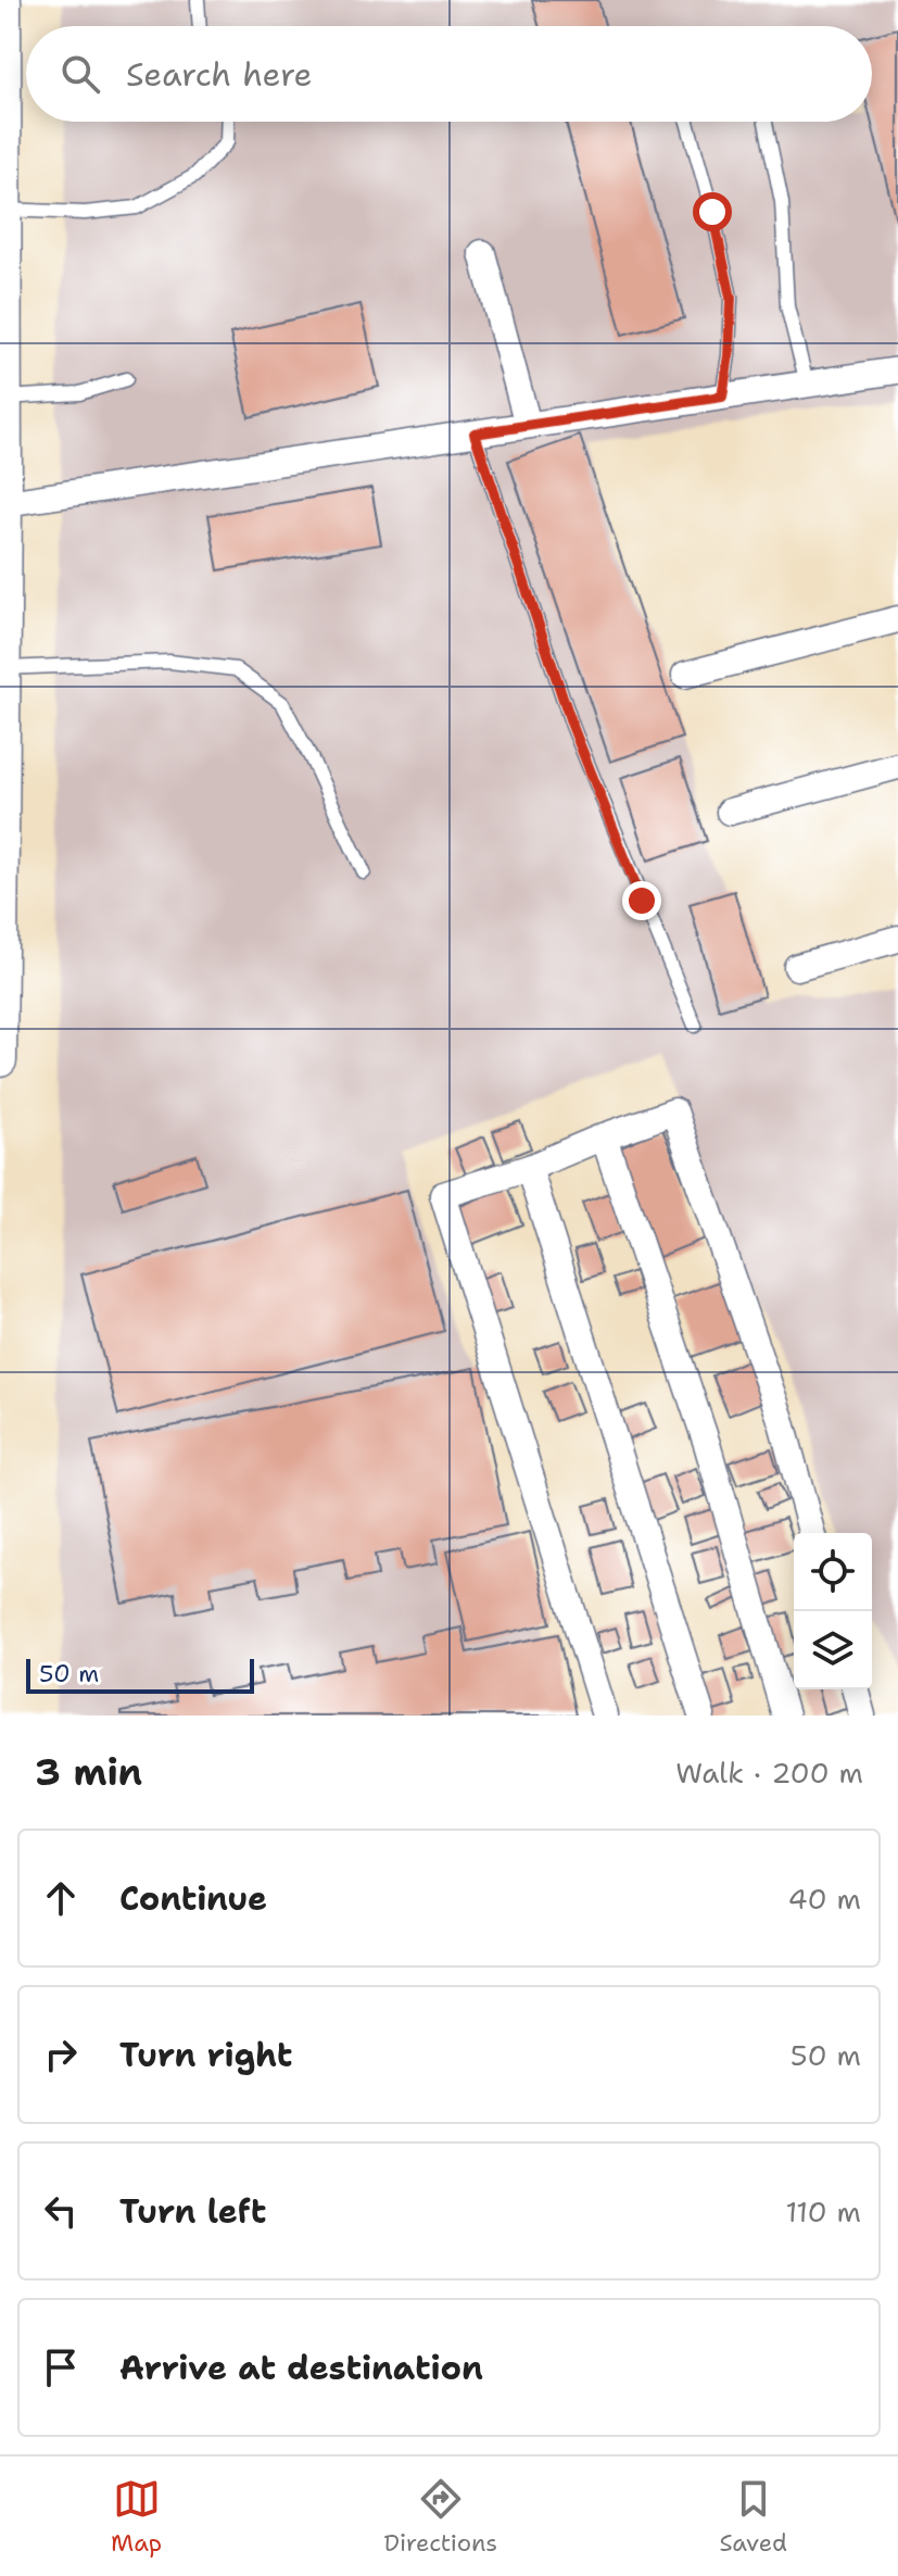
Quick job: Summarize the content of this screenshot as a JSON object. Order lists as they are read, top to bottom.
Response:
{
  "scale_bar": "50 m",
  "page": {
    "search": "Search here",
    "scale": "50 m",
    "heading": ["3 min", "Walk · 200 m"],
    "list": [
      ["Continue", "40 m"],
      ["Turn right", "50 m"],
      ["Turn left", "110 m"],
      "Arrive at destination"
    ],
    "nav": ["Map", "Directions", "Saved"]
  }
}
